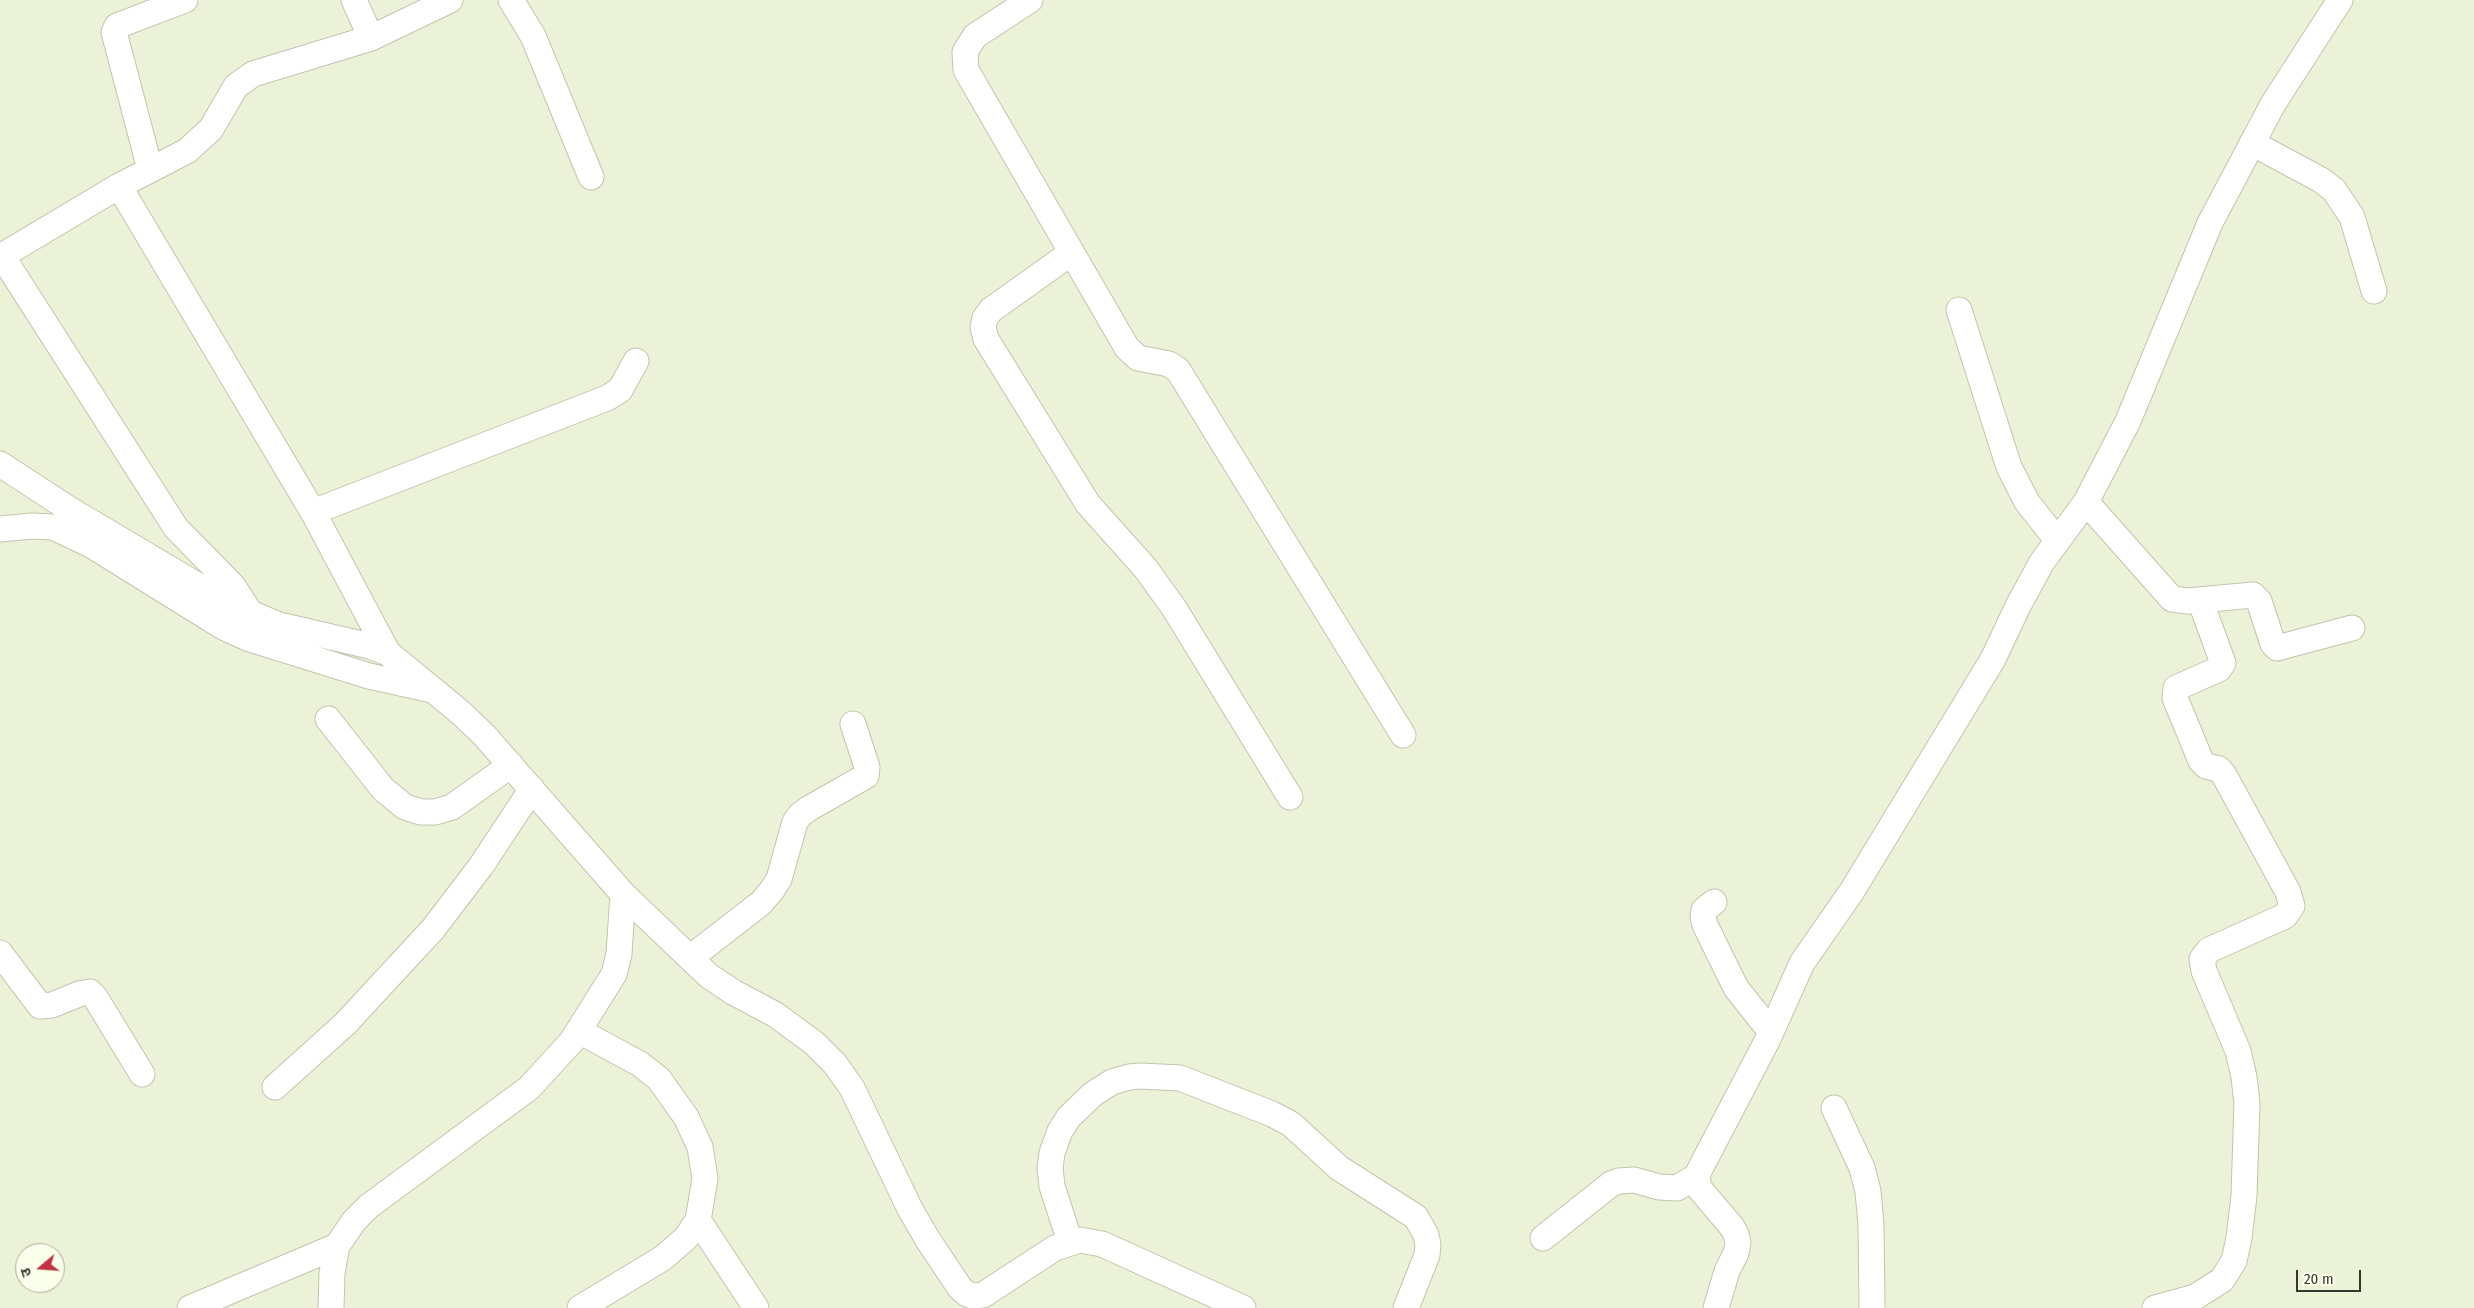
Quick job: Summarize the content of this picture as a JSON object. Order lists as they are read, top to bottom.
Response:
{
  "scale_bar": "20 m",
  "north": "left"
}
